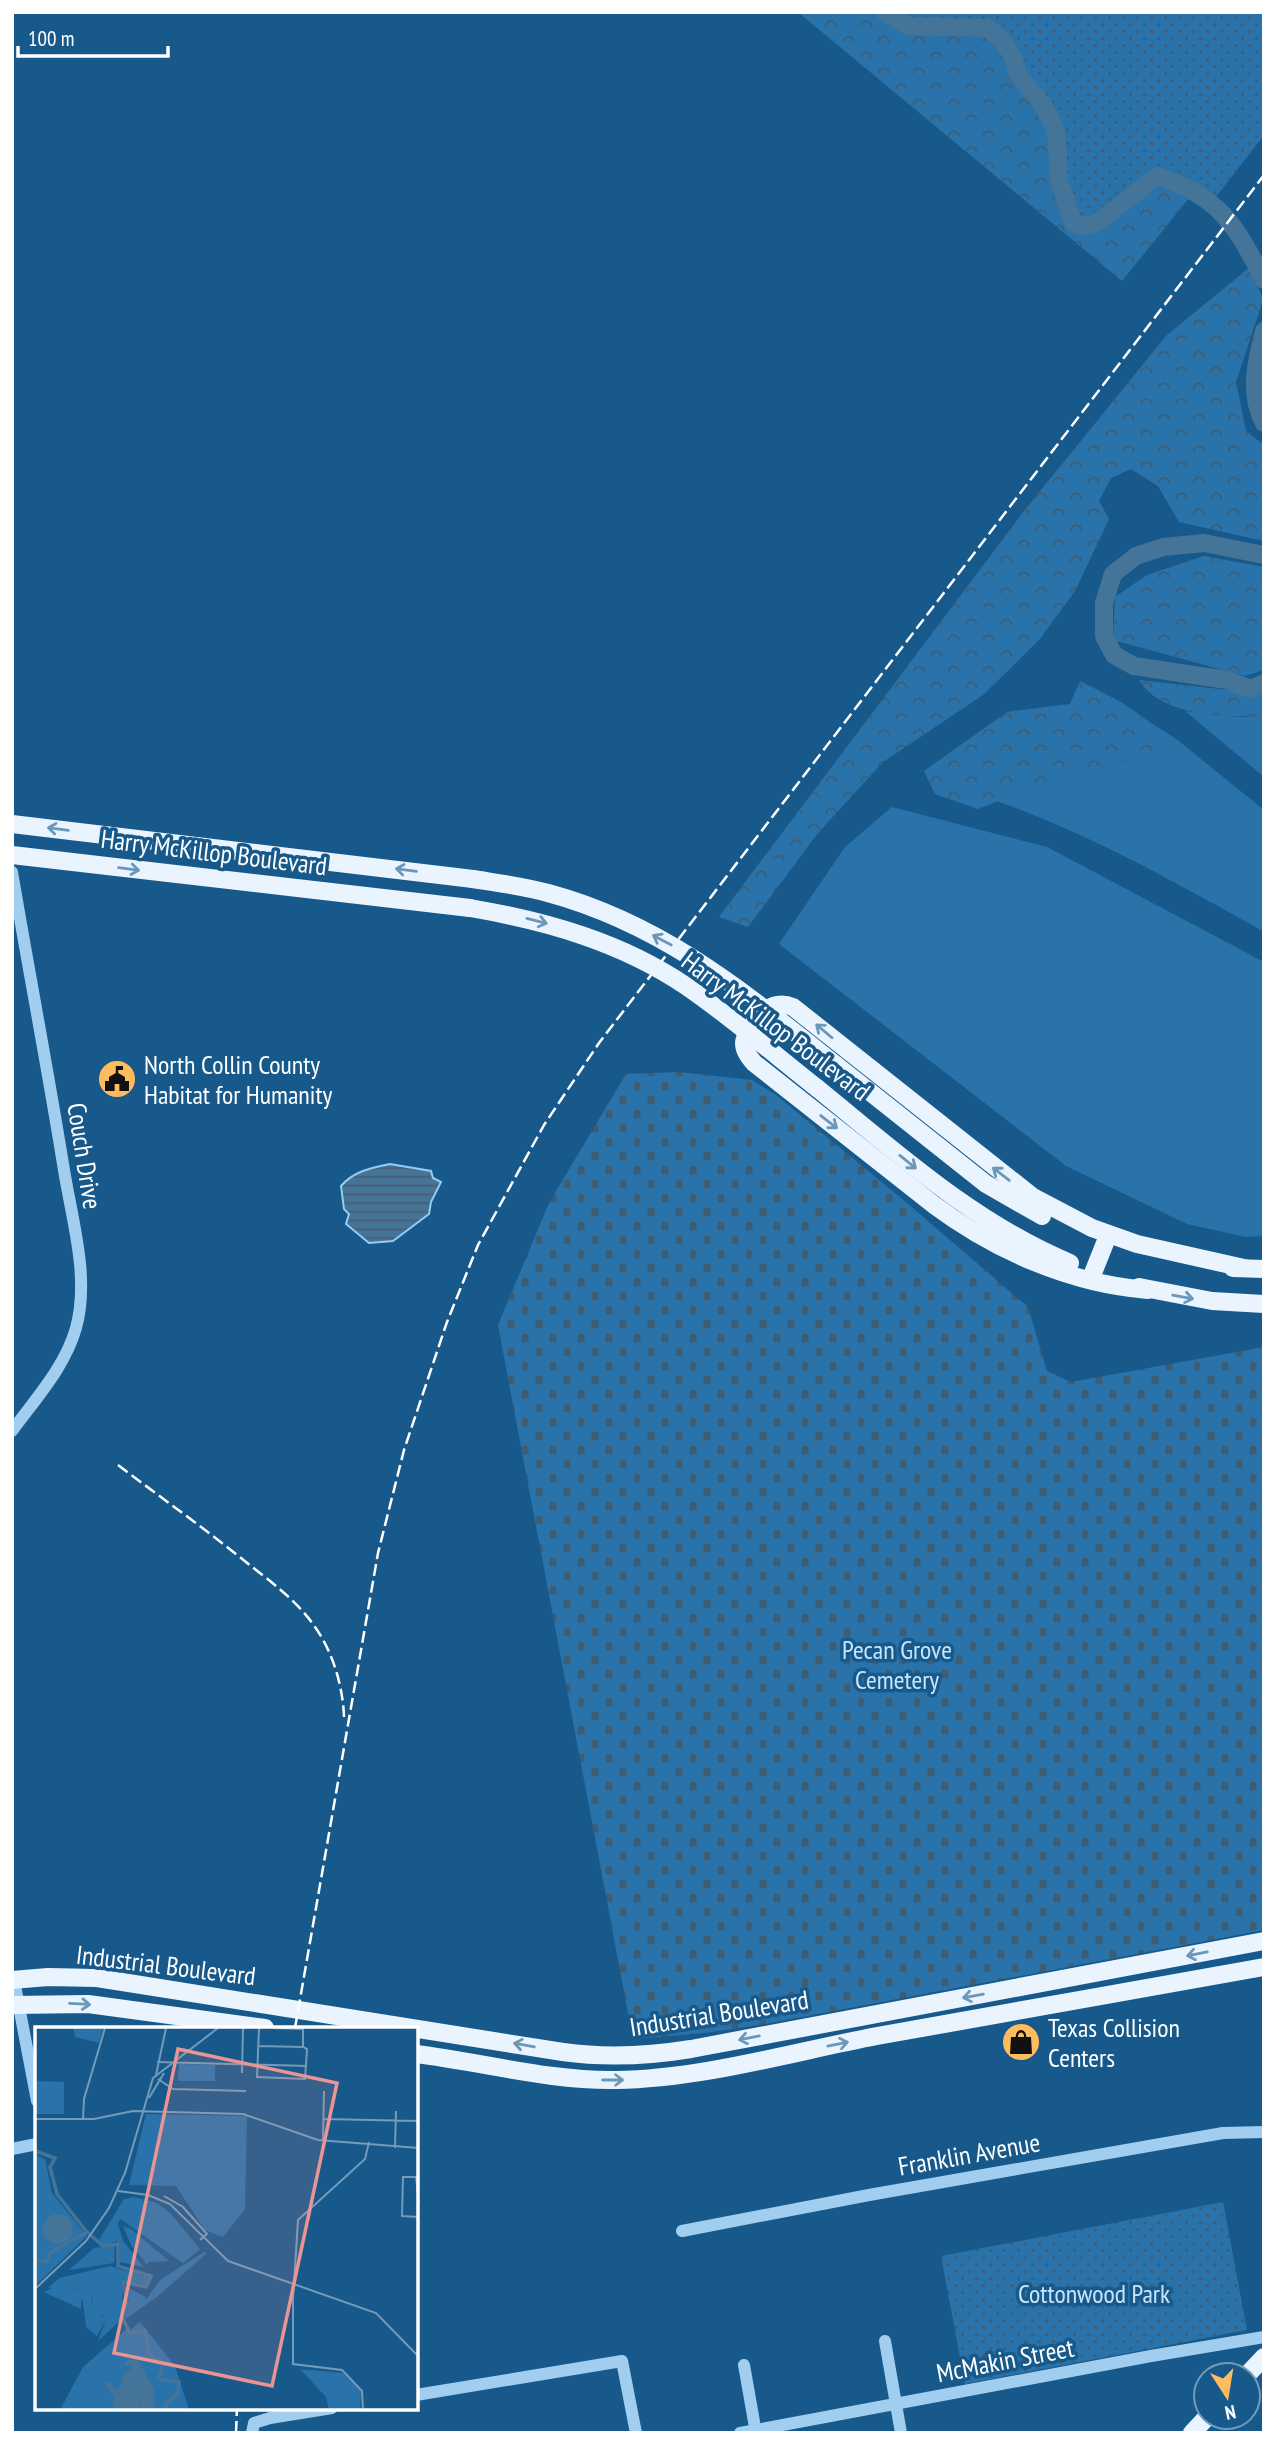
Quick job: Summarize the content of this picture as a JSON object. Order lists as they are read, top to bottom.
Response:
{
  "streets": {
    "main road": ["Harry McKillop Boulevard", "Industrial Boulevard"],
    "street": ["Couch Drive", "Franklin Avenue", "McMakin Street"]
  },
  "parks": ["Pecan Grove Cemetery", "Cottonwood Park"],
  "places": {
    "public building": ["North Collin County Habitat for Humanity"],
    "shop": ["Texas Collision Centers"]
  },
  "scale_bar": "100 m",
  "north": "bottom"
}
